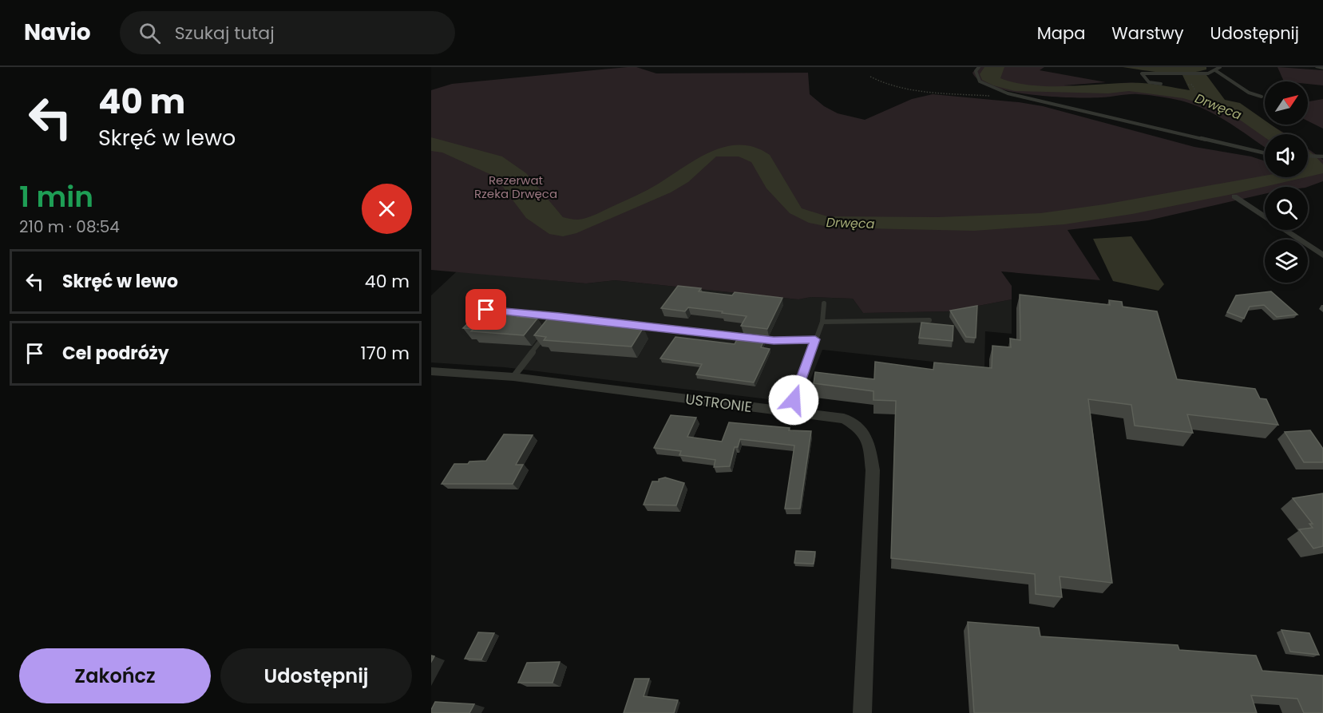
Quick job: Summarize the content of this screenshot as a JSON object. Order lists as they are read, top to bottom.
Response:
{
  "streets": {
    "street": ["USTRONIE"]
  },
  "water": ["Drwęca"],
  "parks": ["Rezerwat Rzeka Drwęca"],
  "north": "top right",
  "page": {
    "header": "Navio",
    "search": "Szukaj tutaj",
    "nav": ["Mapa", "Warstwy", "Udostępnij"],
    "turn": ["40 m", "Skręć w lewo"],
    "heading": ["1 min", "210 m · 08:54"],
    "list": [
      {
        "name": "Skręć w lewo",
        "value": "40 m"
      },
      {
        "name": "Cel podróży",
        "value": "170 m"
      }
    ],
    "buttons": ["Zakończ", "Udostępnij"]
  }
}
